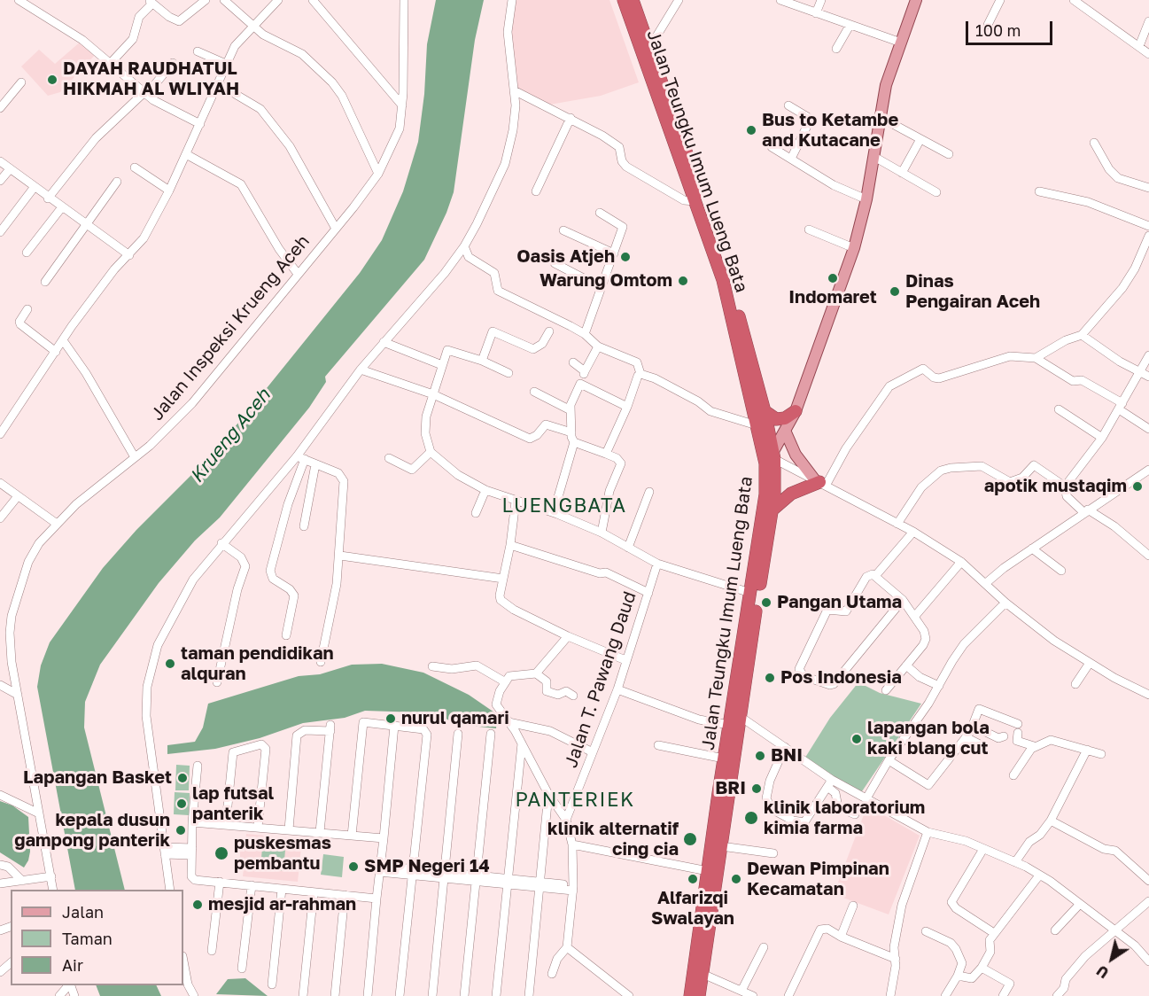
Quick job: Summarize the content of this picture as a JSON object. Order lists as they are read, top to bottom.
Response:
{
  "streets": {
    "highway": ["Jalan Teungku Imum Lueng Bata"],
    "street": ["Jalan Inspeksi Krueng Aceh", "Jalan T. Pawang Daud"]
  },
  "districts": ["LUENGBATA", "PANTERIEK"],
  "water": ["Krueng Aceh"],
  "places": [
    "DAYAH RAUDHATUL HIKMAH AL WLIYAH",
    "Bus to Ketambe and Kutacane",
    "Oasis Atjeh",
    "Indomaret",
    "Warung Omtom",
    "Dinas Pengairan Aceh",
    "apotik mustaqim",
    "Pangan Utama",
    "taman pendidikan alquran",
    "Pos Indonesia",
    "nurul qamari",
    "lapangan bola kaki blang cut",
    "BNI",
    "Lapangan Basket",
    "BRI",
    "lap futsal panterik",
    "klinik laboratorium kimia farma",
    "kepala dusun gampong panterik",
    "klinik alternatif cing cia",
    "puskesmas pembantu",
    "SMP Negeri 14",
    "Alfarizqi Swalayan",
    "Dewan Pimpinan Kecamatan",
    "mesjid ar-rahman"
  ],
  "legend": ["Jalan", "Taman", "Air"],
  "scale_bar": "100 m",
  "north": "bottom left"
}
